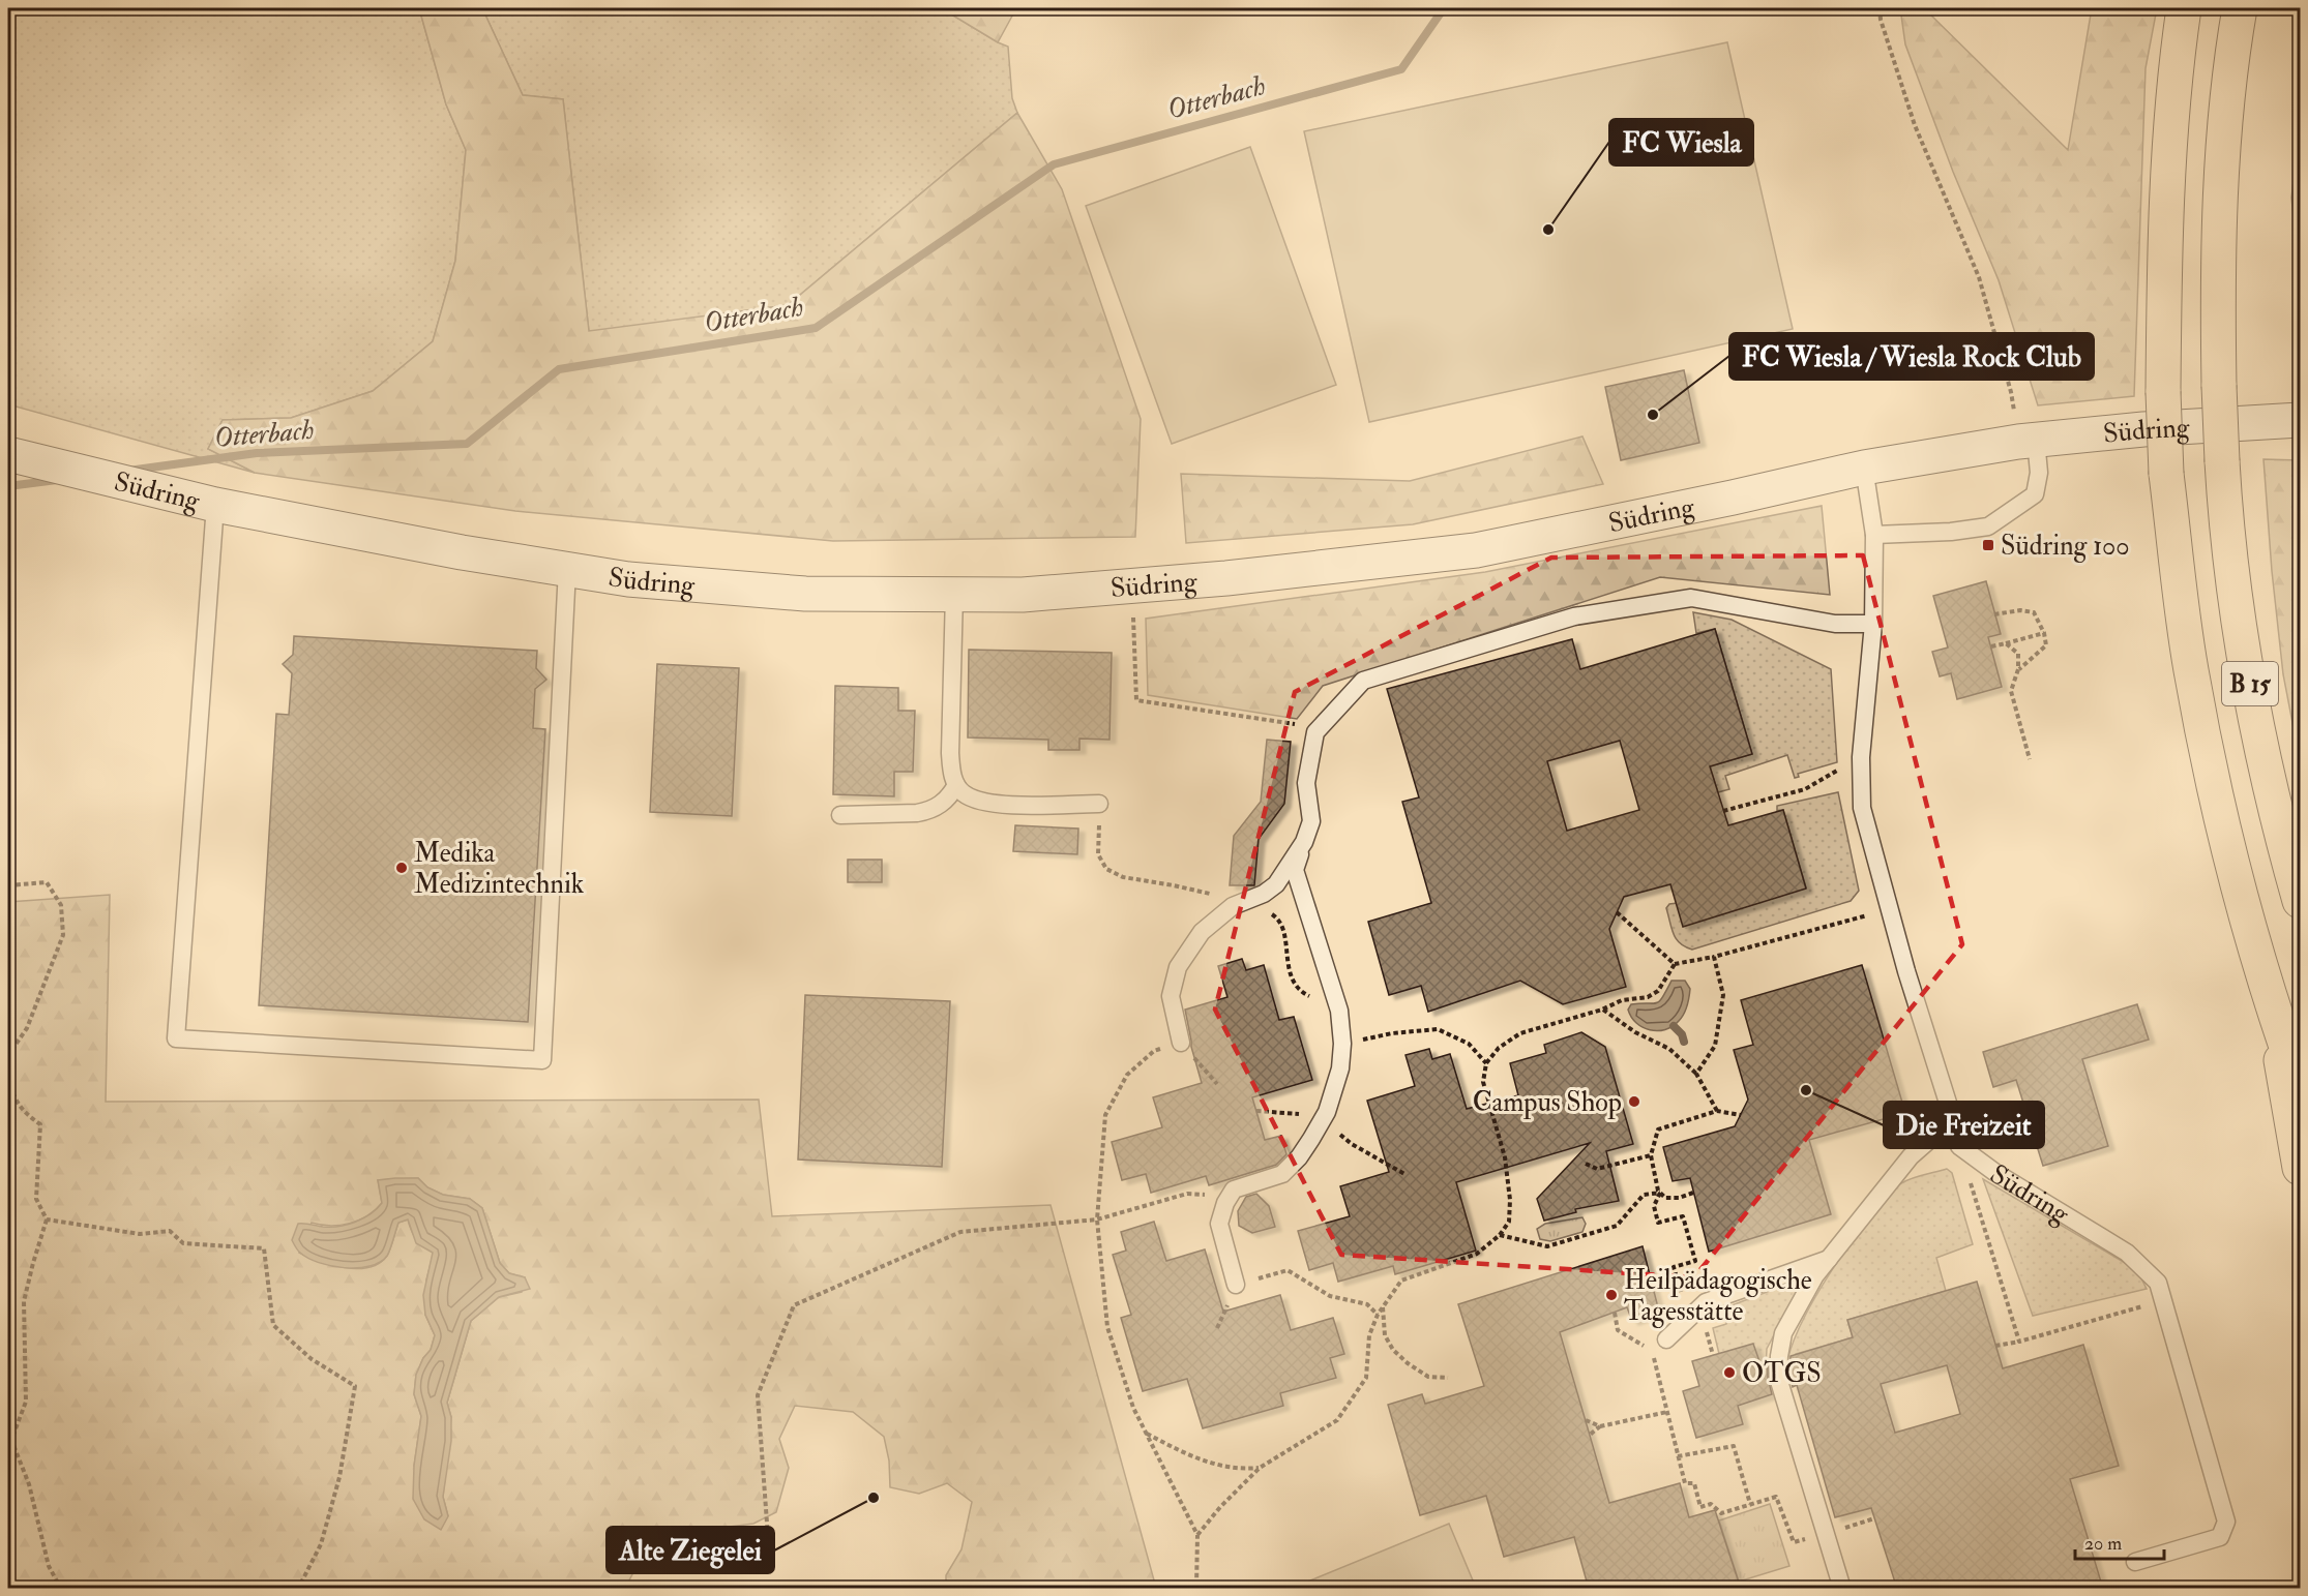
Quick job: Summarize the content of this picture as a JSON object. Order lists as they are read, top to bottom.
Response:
{
  "streets": {
    "highway": ["B 15"],
    "street": ["Südring"]
  },
  "water": ["Otterbach"],
  "places": {
    "other": [
      "FC Wiesla",
      "FC Wiesla / Wiesla Rock Club",
      "Medika Medizintechnik",
      "Die Freizeit",
      "Campus Shop",
      "Heilpädagogische Tagesstätte",
      "OTGS",
      "Alte Ziegelei"
    ],
    "transit": ["Südring 100"]
  },
  "scale_bar": "20 m"
}
